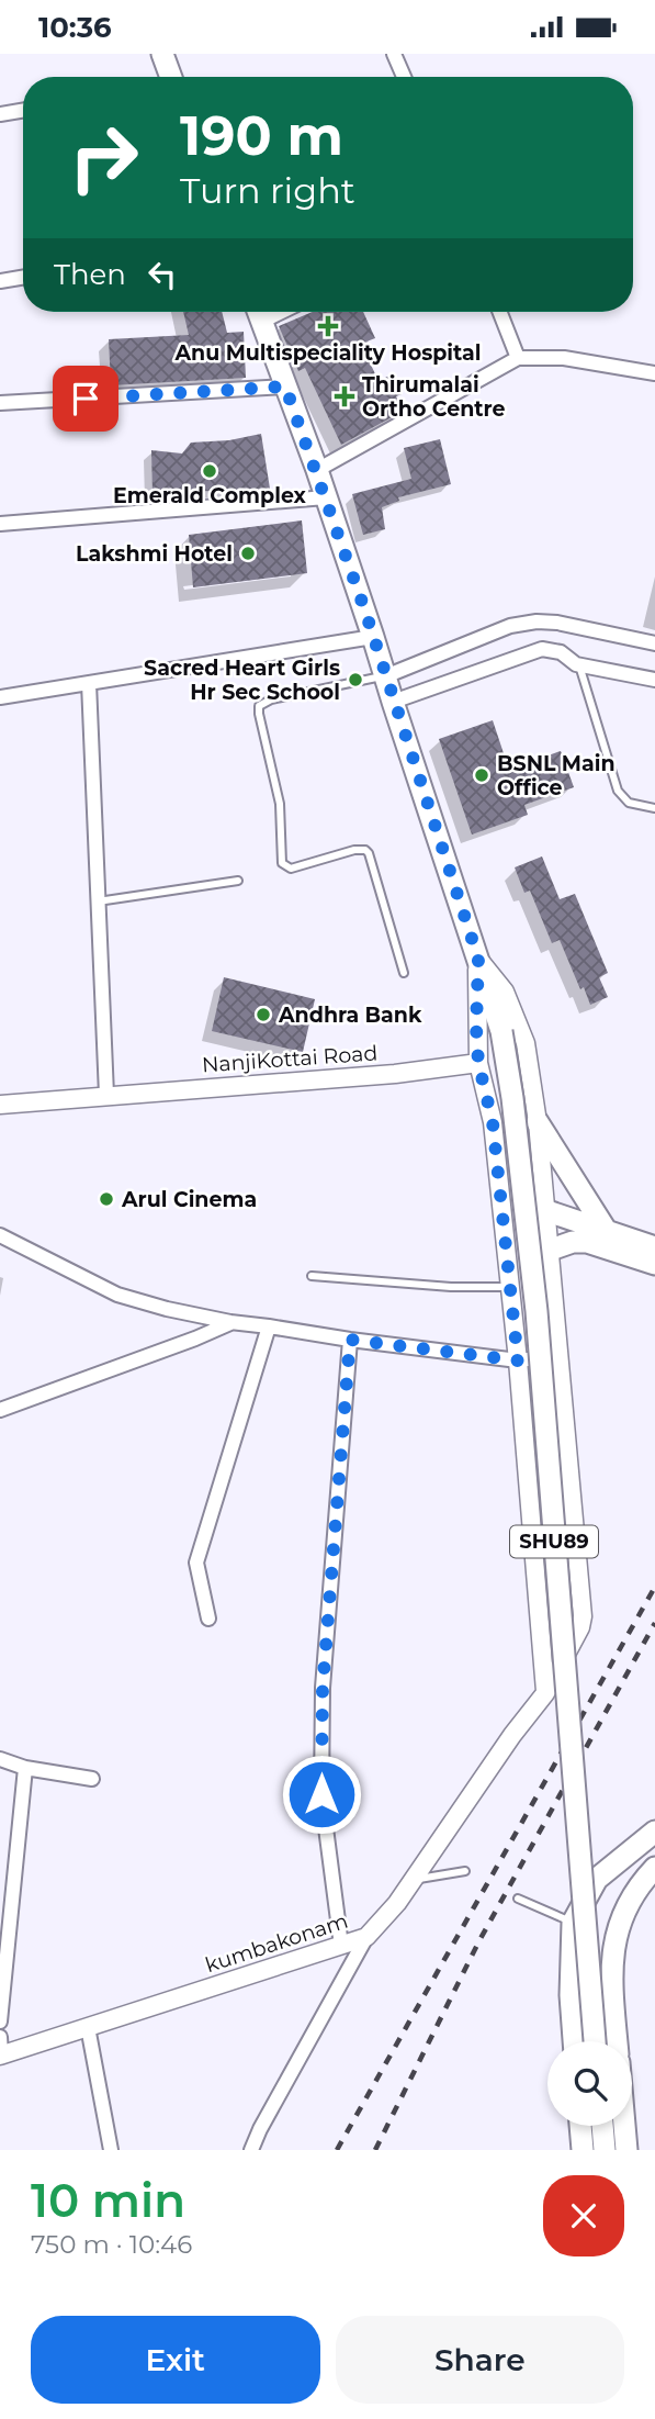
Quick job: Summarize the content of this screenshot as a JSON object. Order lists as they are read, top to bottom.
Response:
{
  "streets": {
    "main road": ["SHU89"],
    "street": ["NanjiKottai Road", "kumbakonam"]
  },
  "crossings": [
    ["SHU89", "kumbakonam"]
  ],
  "places": {
    "health": ["Anu Multispeciality Hospital", "Thirumalai Ortho Centre"],
    "other": [
      "Emerald Complex",
      "Lakshmi Hotel",
      "Sacred Heart Girls Hr Sec School",
      "BSNL Main Office",
      "Andhra Bank",
      "Arul Cinema"
    ]
  },
  "page": {
    "status": "10:36",
    "turn": ["190 m", "Turn right"],
    "then": "Then",
    "heading": ["10 min", "750 m · 10:46"],
    "buttons": ["Exit", "Share"]
  }
}
